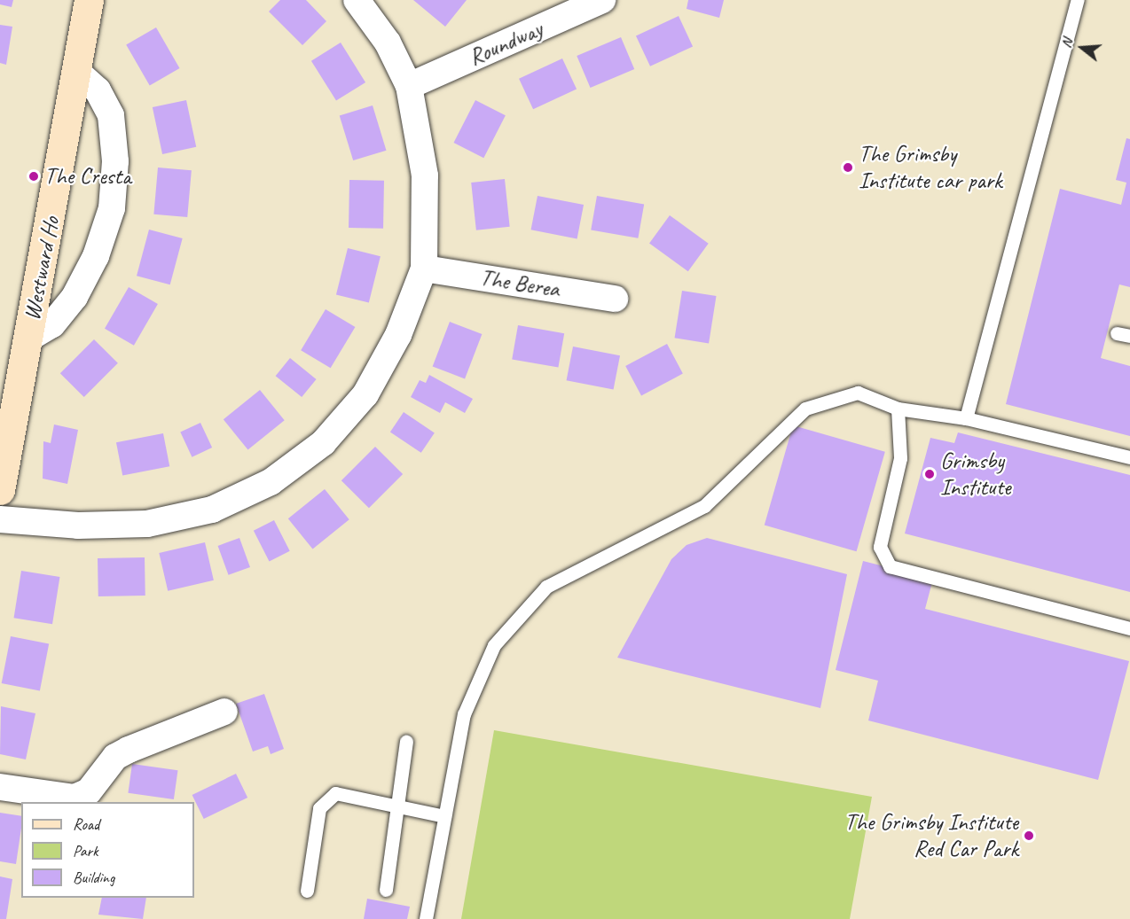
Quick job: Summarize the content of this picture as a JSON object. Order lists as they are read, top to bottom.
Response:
{
  "streets": {
    "street": ["Roundway", "Westward Ho", "The Berea"]
  },
  "places": [
    "The Grimsby Institute car park",
    "The Cresta",
    "Grimsby Institute",
    "The Grimsby Institute Red Car Park"
  ],
  "legend": ["Road", "Park", "Building"],
  "north": "left"
}
